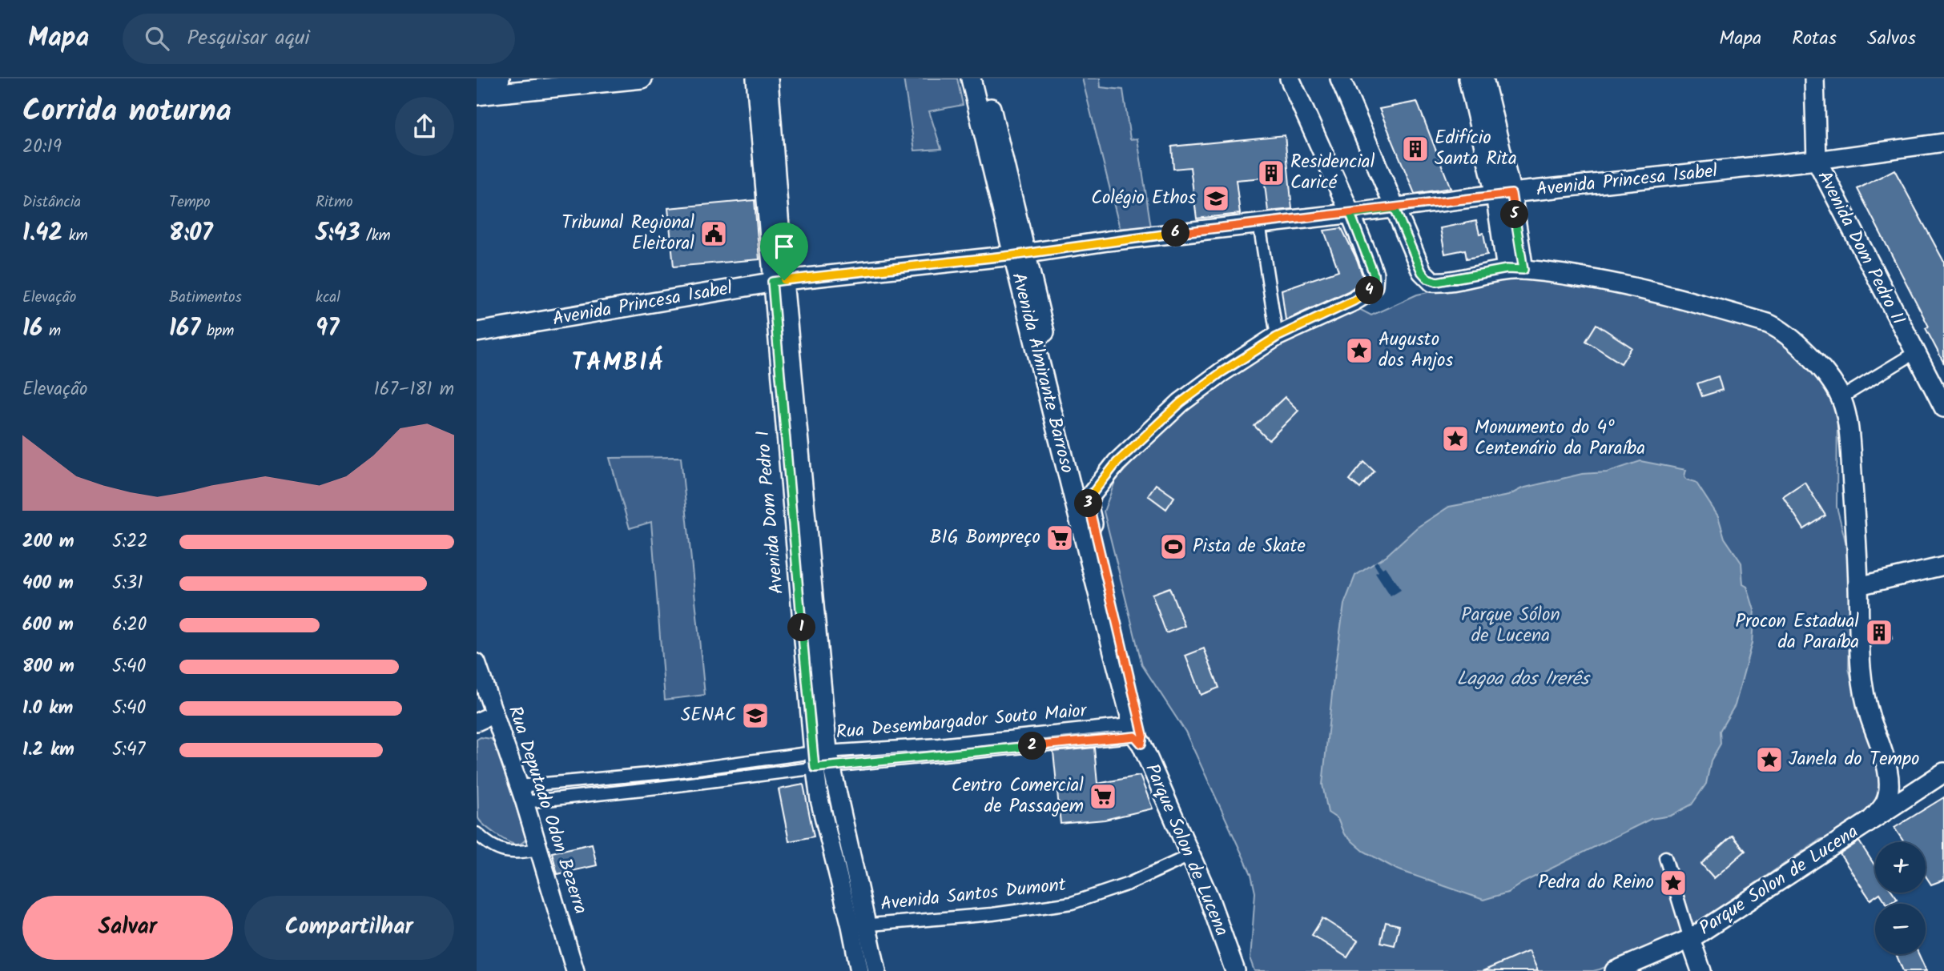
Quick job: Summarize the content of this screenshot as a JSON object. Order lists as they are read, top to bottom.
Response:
{
  "streets": {
    "main road": [
      "Avenida Princesa Isabel",
      "Avenida Dom Pedro II",
      "Avenida Almirante Barroso",
      "Avenida Dom Pedro I",
      "Rua Deputado Odon Bezerra",
      "Parque Solon de Lucena"
    ],
    "street": ["Rua Desembargador Souto Maior", "Avenida Santos Dumont"]
  },
  "crossings": [
    ["Avenida Princesa Isabel", "Avenida Dom Pedro II"],
    ["Avenida Princesa Isabel", "Avenida Almirante Barroso"],
    ["Avenida Princesa Isabel", "Avenida Dom Pedro I"],
    ["Avenida Dom Pedro I", "Rua Desembargador Souto Maior"],
    ["Avenida Dom Pedro I", "Avenida Santos Dumont"],
    ["Rua Desembargador Souto Maior", "Rua Deputado Odon Bezerra"],
    ["Rua Desembargador Souto Maior", "Parque Solon de Lucena"],
    ["Parque Solon de Lucena", "Avenida Santos Dumont"]
  ],
  "districts": ["TAMBIÁ"],
  "water": ["Lagoa dos Irerês"],
  "parks": ["Parque Sólon de Lucena"],
  "places": {
    "building": ["Edifício Santa Rita", "Residencial Caricé", "Procon Estadual da Paraíba"],
    "school or university": ["Colégio Ethos", "SENAC"],
    "public building": ["Tribunal Regional Eleitoral"],
    "place": [
      "Augusto dos Anjos",
      "Monumento do 4º Centenário da Paraíba",
      "Janela do Tempo",
      "Pedra do Reino"
    ],
    "supermarket": ["BIG Bompreço", "Centro Comercial de Passagem"],
    "sports": ["Pista de Skate"]
  },
  "page": {
    "header": "Mapa",
    "search": "Pesquisar aqui",
    "nav": ["Mapa", "Rotas", "Salvos"],
    "heading": ["Corrida noturna", "20:19"],
    "stats": [
      ["Distância", "1.42 km"],
      ["Tempo", "8:07"],
      ["Ritmo", "5:43 /km"],
      ["Elevação", "16 m"],
      ["Batimentos", "167 bpm"],
      ["kcal", "97"]
    ],
    "pins": [
      "5",
      "6",
      "4",
      "3",
      "1",
      "2"
    ],
    "chart": ["Elevação", "167–181 m"],
    "list": [
      {
        "name": "200 m",
        "note": "5:22"
      },
      {
        "name": "400 m",
        "note": "5:31"
      },
      {
        "name": "600 m",
        "note": "6:20"
      },
      {
        "name": "800 m",
        "note": "5:40"
      },
      {
        "name": "1.0 km",
        "note": "5:40"
      },
      {
        "name": "1.2 km",
        "note": "5:47"
      }
    ],
    "map_buttons": ["+", "−"],
    "buttons": ["Salvar", "Compartilhar"]
  }
}
